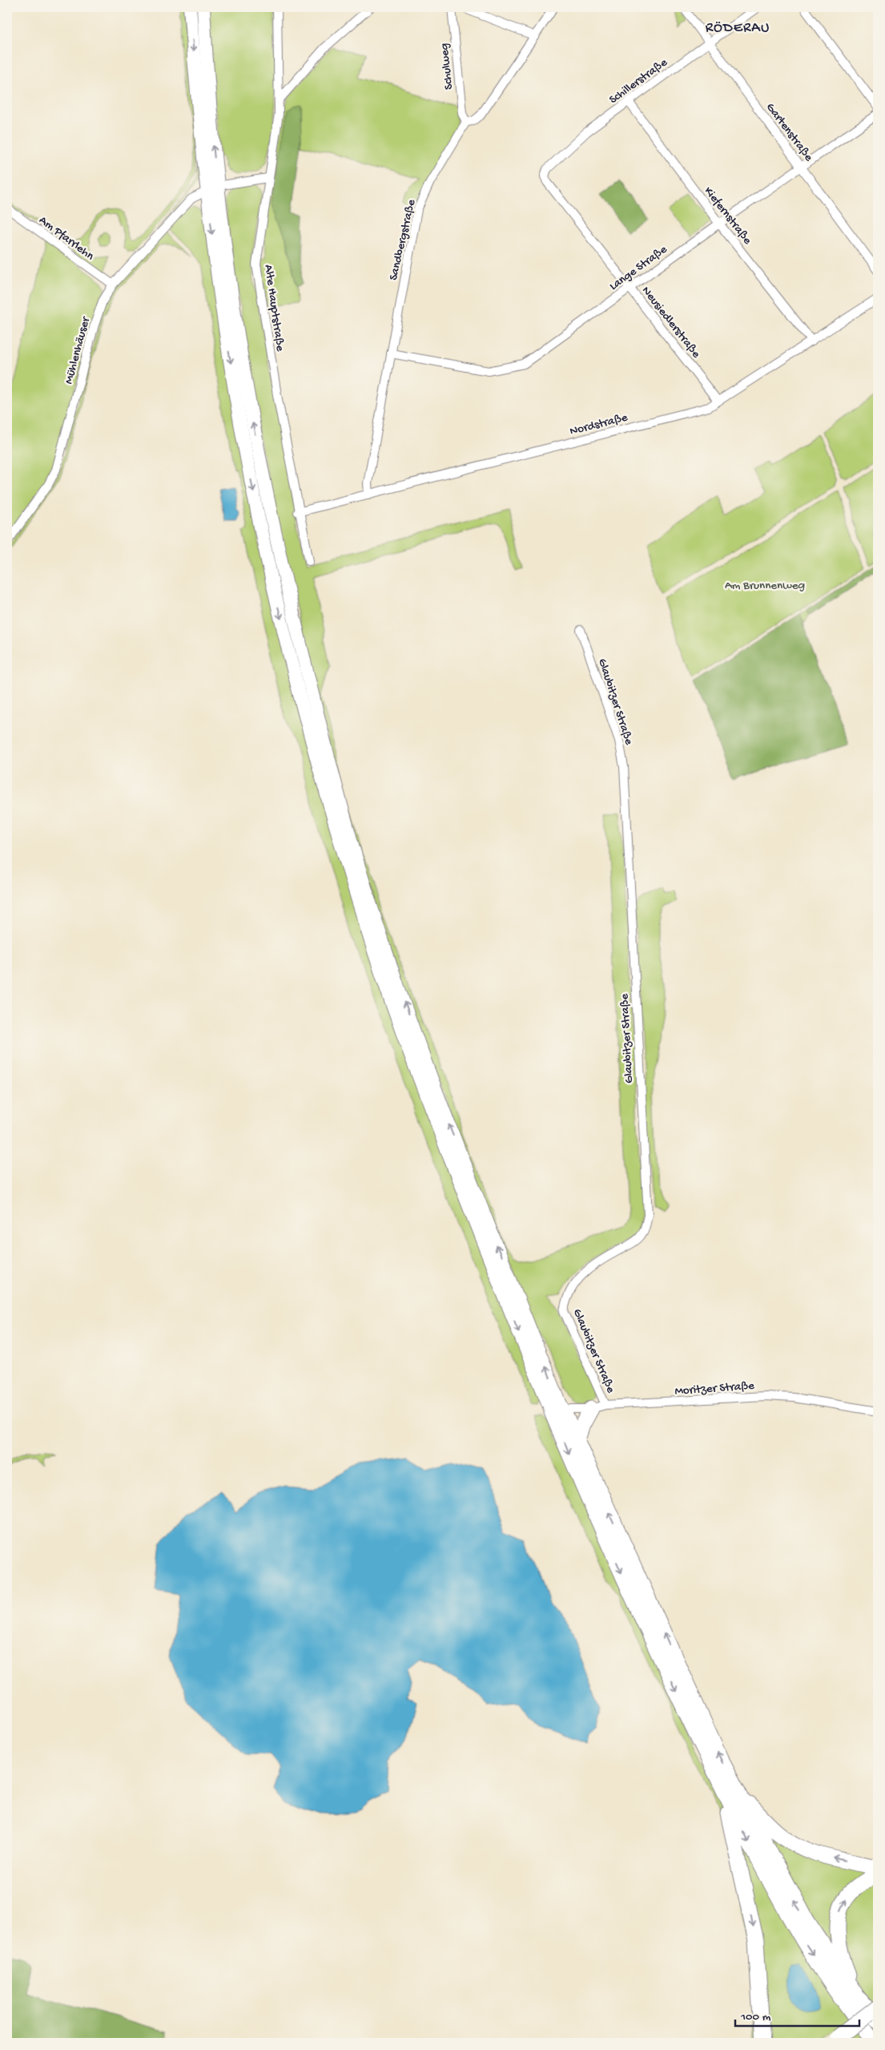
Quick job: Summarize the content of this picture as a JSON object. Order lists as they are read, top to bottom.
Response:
{
  "streets": {
    "street": [
      "Schulweg",
      "Schillerstraße",
      "Gartenstraße",
      "Kiefernstraße",
      "Am Pfarrlehn",
      "Sandbergstraße",
      "Lange Straße",
      "Alte Hauptstraße",
      "Neusiedlerstraße",
      "Mühlenhäuser",
      "Nordstraße",
      "Glaubitzer Straße",
      "Moritzer Straße"
    ]
  },
  "crossings": [
    ["Schulweg", "Sandbergstraße"],
    ["Schillerstraße", "Gartenstraße"],
    ["Schillerstraße", "Kiefernstraße"],
    ["Schillerstraße", "Neusiedlerstraße"],
    ["Gartenstraße", "Lange Straße"],
    ["Kiefernstraße", "Lange Straße"],
    ["Kiefernstraße", "Nordstraße"],
    ["Am Pfarrlehn", "Mühlenhäuser"],
    ["Sandbergstraße", "Lange Straße"],
    ["Sandbergstraße", "Nordstraße"],
    ["Lange Straße", "Neusiedlerstraße"],
    ["Alte Hauptstraße", "Nordstraße"],
    ["Neusiedlerstraße", "Nordstraße"],
    ["Glaubitzer Straße", "Moritzer Straße"]
  ],
  "districts": ["RÖDERAU"],
  "parks": ["Am Brunnenweg"],
  "scale_bar": "100 m"
}
